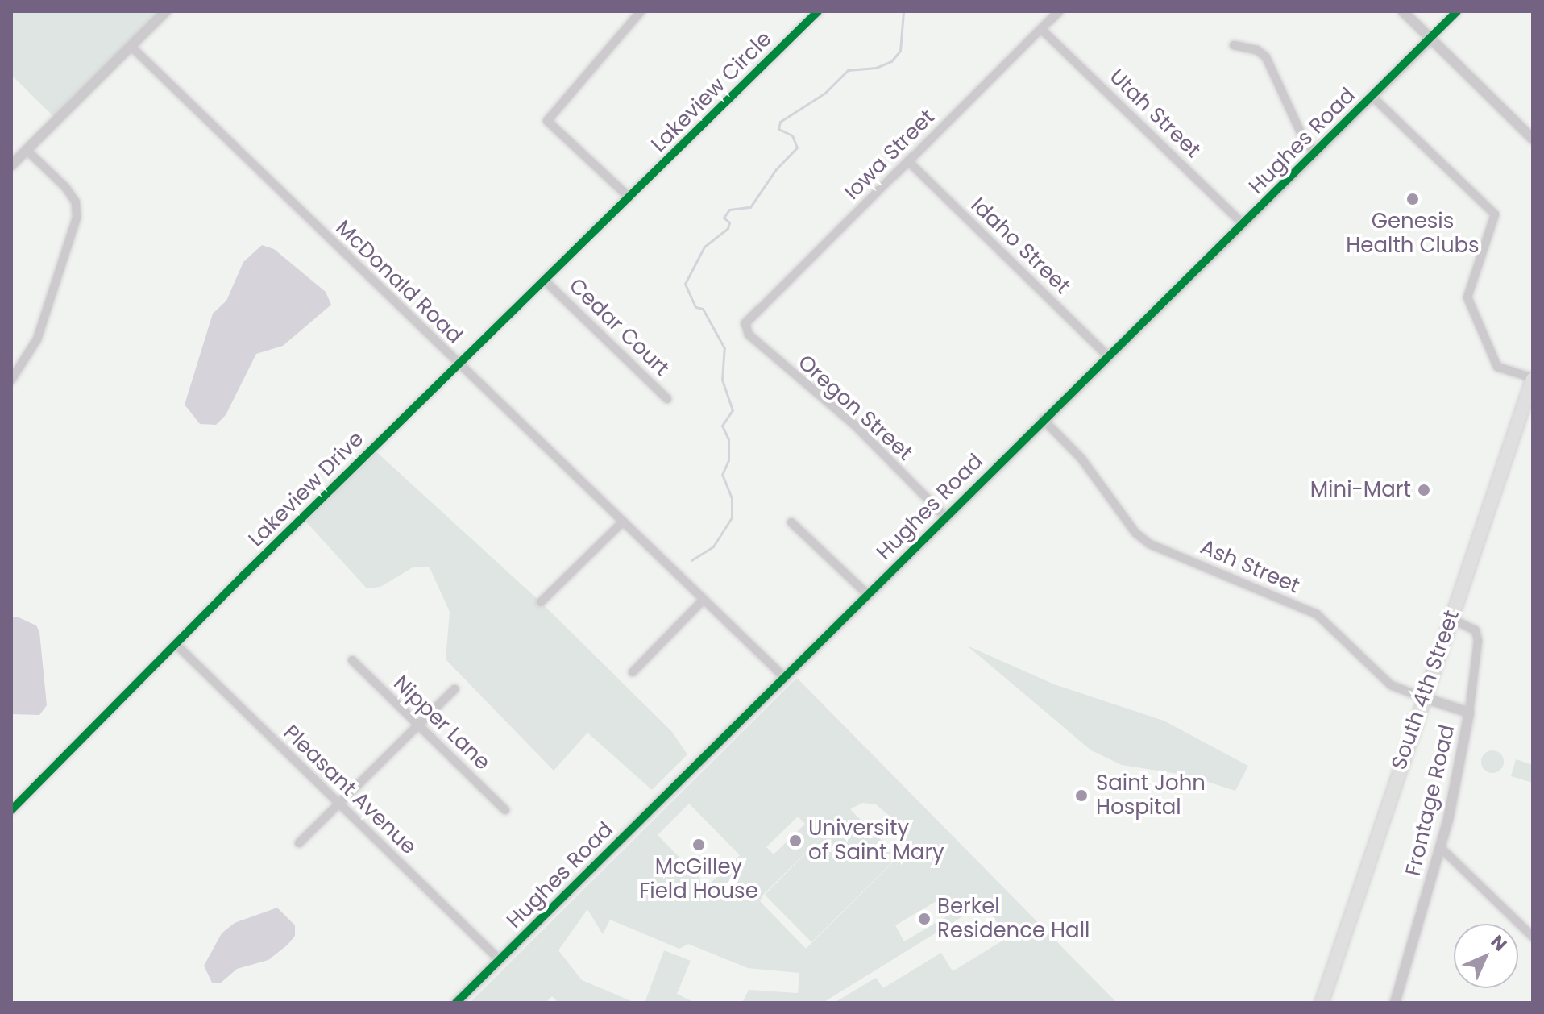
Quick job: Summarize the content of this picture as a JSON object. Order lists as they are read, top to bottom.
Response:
{
  "streets": {
    "highway": ["South 4th Street"],
    "street": [
      "Lakeview Circle",
      "Utah Street",
      "Hughes Road",
      "Iowa Street",
      "Idaho Street",
      "McDonald Road",
      "Cedar Court",
      "Oregon Street",
      "Lakeview Drive",
      "Ash Street",
      "Nipper Lane",
      "Pleasant Avenue",
      "Frontage Road"
    ]
  },
  "crossings": [
    ["Lakeview Circle", "Lakeview Drive"],
    ["Utah Street", "Hughes Road"],
    ["Utah Street", "Iowa Street"],
    ["Hughes Road", "Idaho Street"],
    ["Hughes Road", "McDonald Road"],
    ["Hughes Road", "Oregon Street"],
    ["Hughes Road", "Ash Street"],
    ["Hughes Road", "Pleasant Avenue"],
    ["Iowa Street", "Idaho Street"],
    ["Iowa Street", "Oregon Street"],
    ["McDonald Road", "Lakeview Drive"],
    ["Cedar Court", "Lakeview Drive"],
    ["Lakeview Drive", "Pleasant Avenue"],
    ["Ash Street", "South 4th Street"],
    ["Ash Street", "Frontage Road"],
    ["South 4th Street", "Frontage Road"]
  ],
  "places": [
    "Genesis Health Clubs",
    "Mini-Mart",
    "Saint John Hospital",
    "University of Saint Mary",
    "McGilley Field House",
    "Berkel Residence Hall"
  ],
  "north": "top right"
}
